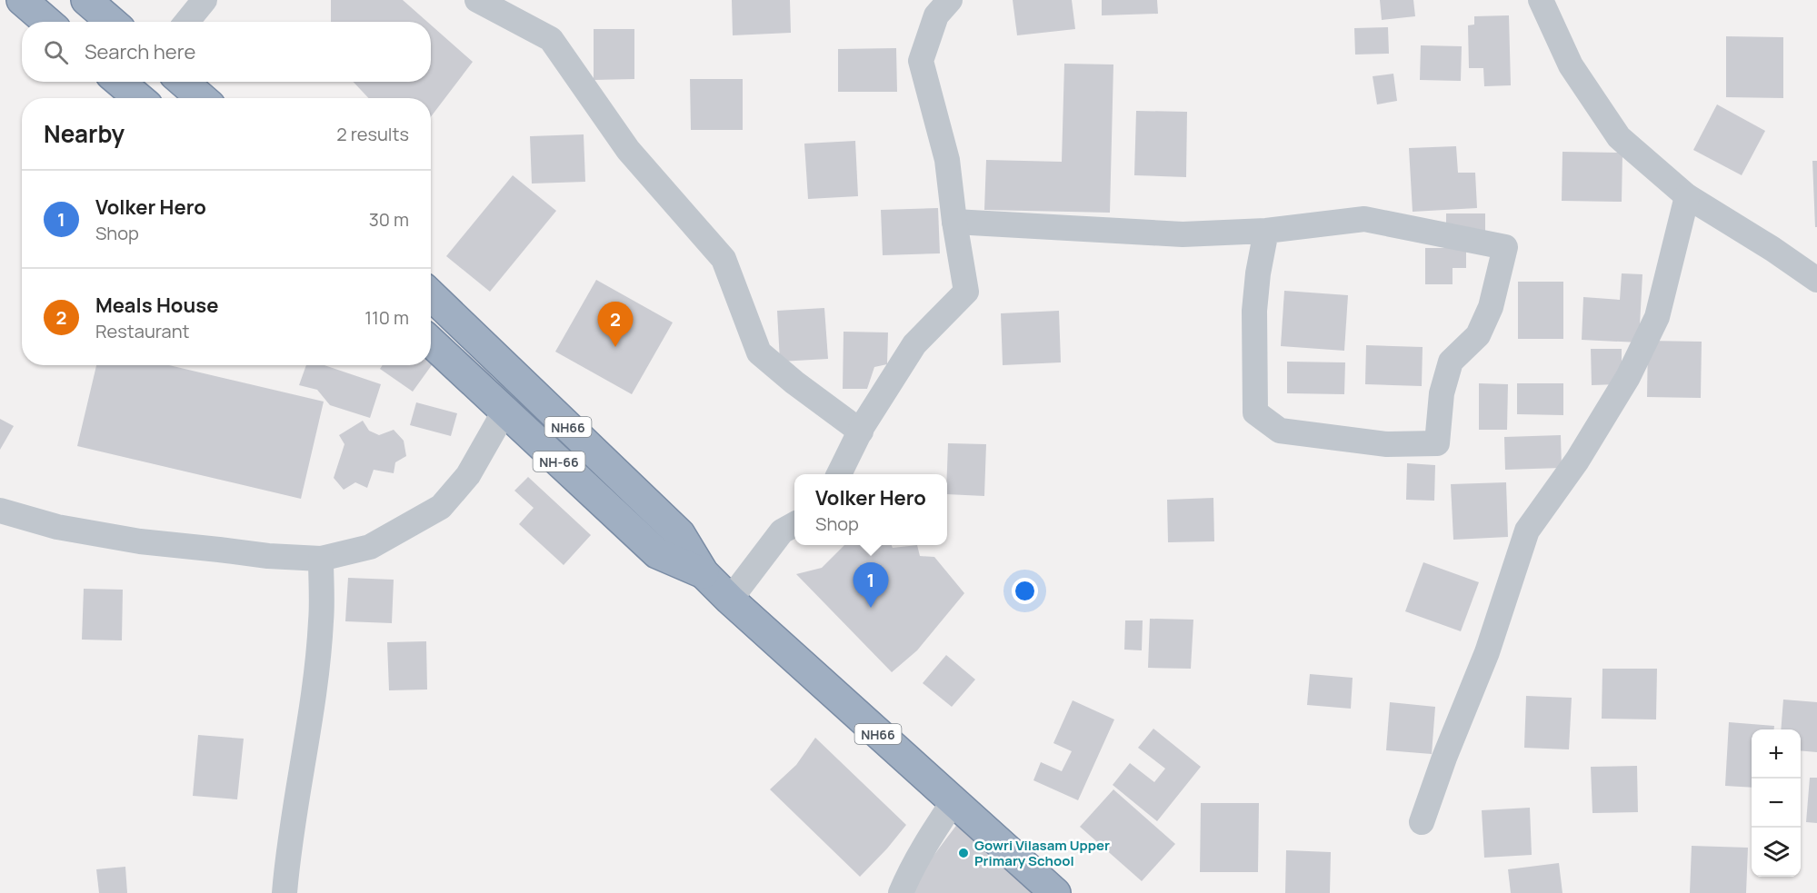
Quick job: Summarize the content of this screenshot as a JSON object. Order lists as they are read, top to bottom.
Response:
{
  "streets": {
    "highway": ["NH66", "NH-66"]
  },
  "crossings": [
    ["NH66", "NH-66"]
  ],
  "places": ["Gowri Vilasam Upper Primary School"],
  "page": {
    "search": "Search here",
    "heading": ["Nearby", "2 results"],
    "list": [
      {
        "mark": "1",
        "name": "Volker Hero",
        "note": "Shop",
        "value": "30 m"
      },
      {
        "mark": "2",
        "name": "Meals House",
        "note": "Restaurant",
        "value": "110 m"
      }
    ],
    "pins": ["2", "1"],
    "popup": ["Volker Hero", "Shop"],
    "map_buttons": ["+", "−"]
  }
}
